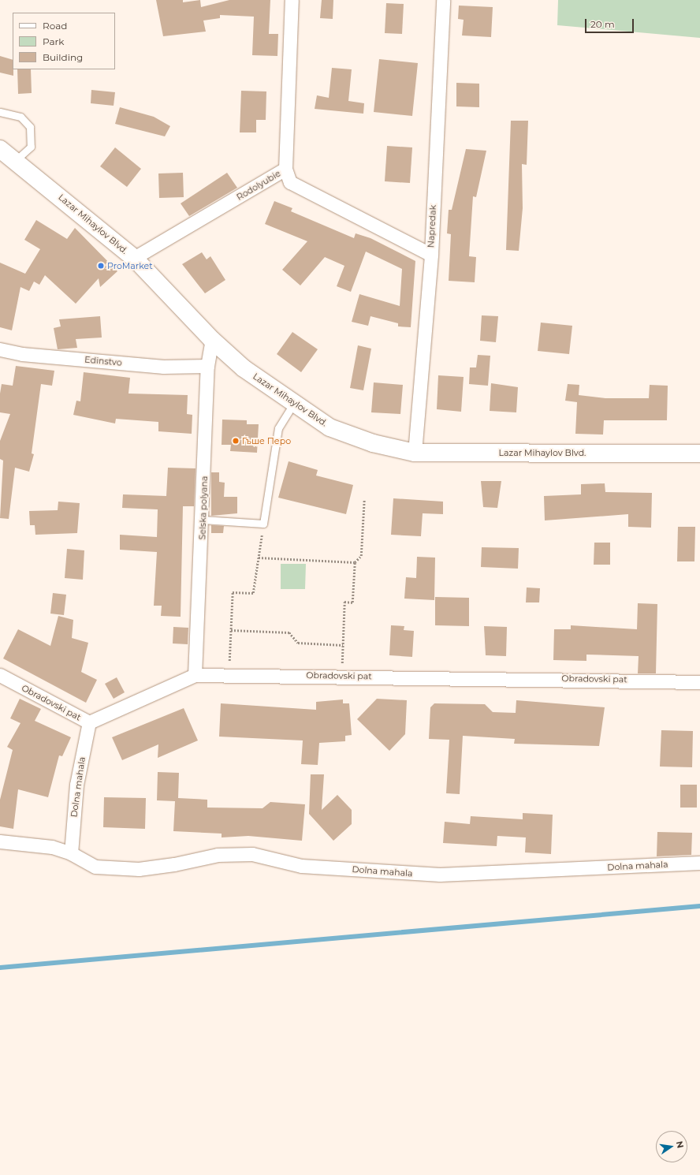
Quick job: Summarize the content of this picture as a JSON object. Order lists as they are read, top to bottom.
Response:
{
  "streets": {
    "street": [
      "Rodolyubie",
      "Lazar Mihaylov Blvd.",
      "Napredak",
      "Edinstvo",
      "Selska polyana",
      "Obradovski pat",
      "Dolna mahala"
    ]
  },
  "crossings": [
    ["Rodolyubie", "Lazar Mihaylov Blvd."],
    ["Lazar Mihaylov Blvd.", "Napredak"],
    ["Lazar Mihaylov Blvd.", "Selska polyana"],
    ["Edinstvo", "Selska polyana"],
    ["Selska polyana", "Obradovski pat"],
    ["Obradovski pat", "Dolna mahala"]
  ],
  "places": ["ProMarket", "Гъше Перо"],
  "legend": ["Road", "Park", "Building"],
  "scale_bar": "20 m",
  "north": "right"
}
